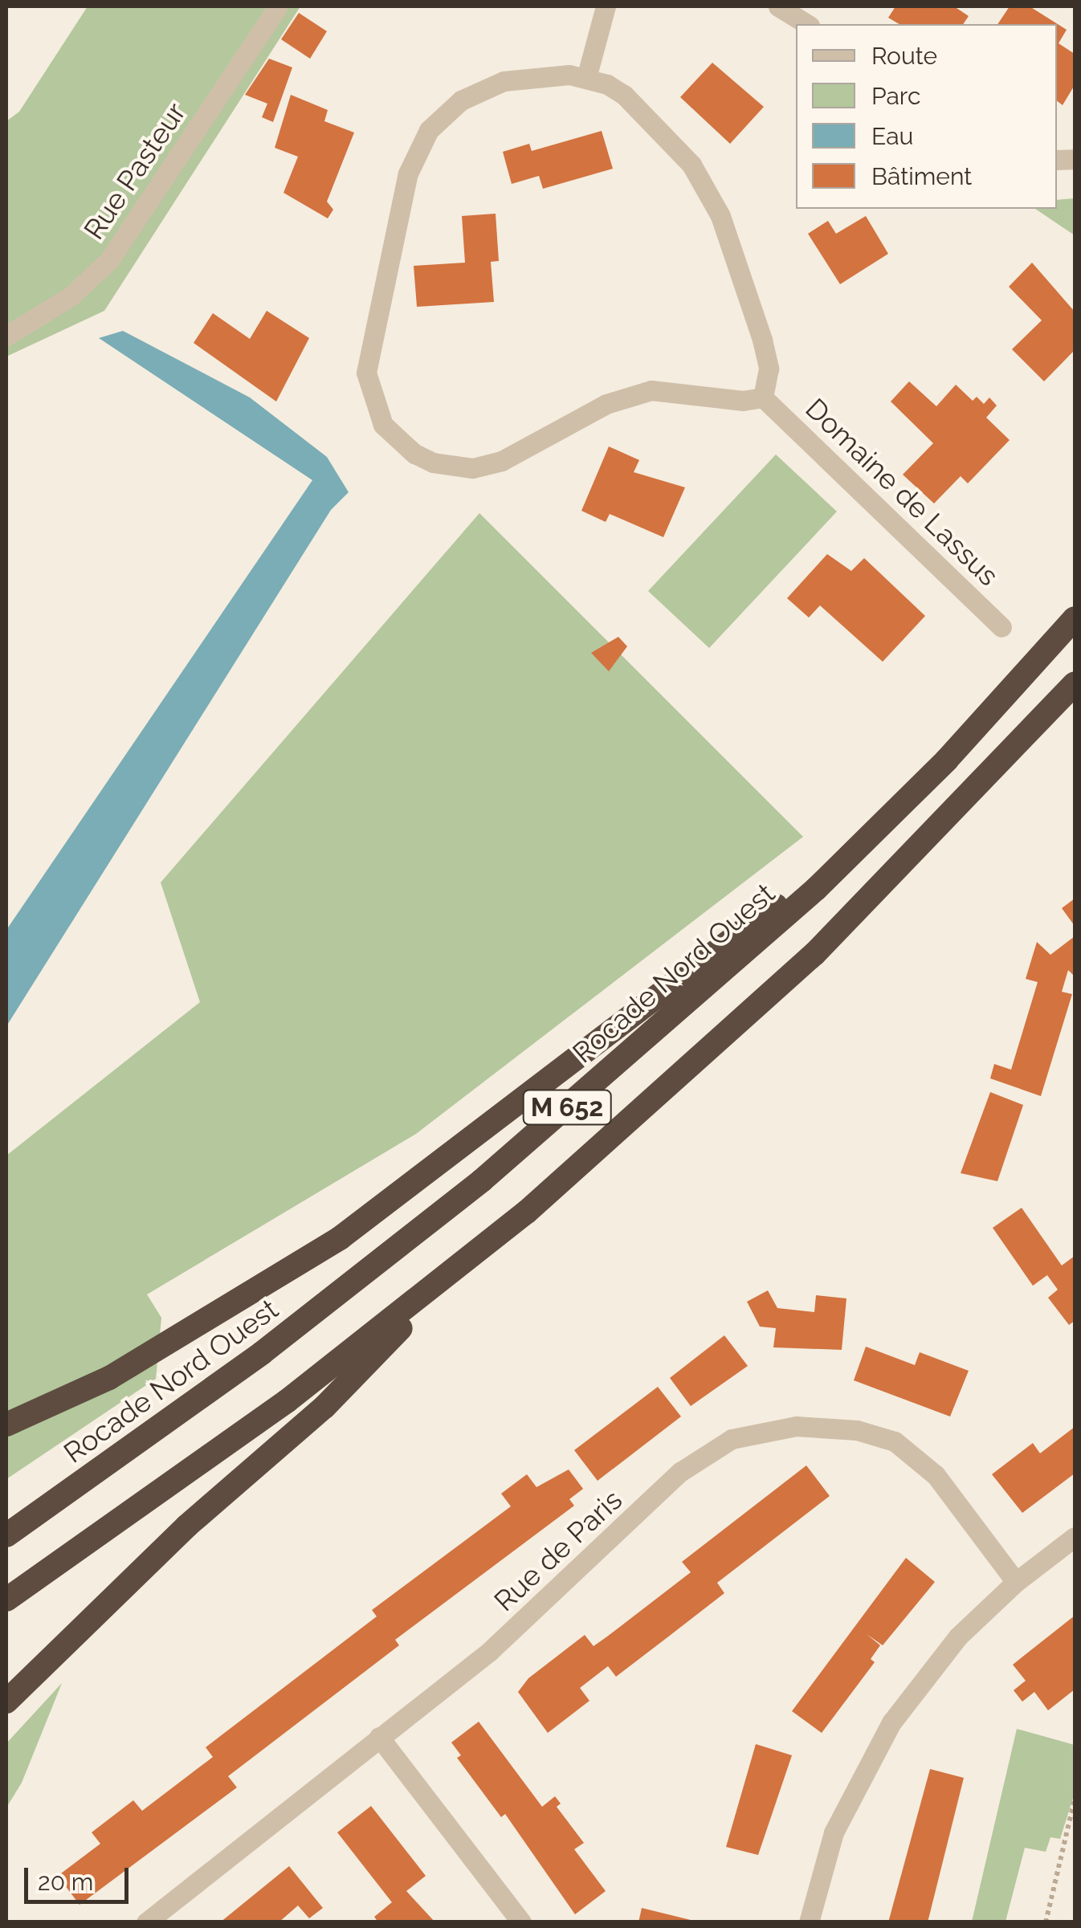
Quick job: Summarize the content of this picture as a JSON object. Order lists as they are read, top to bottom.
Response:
{
  "streets": {
    "highway": ["Rocade Nord Ouest", "M 652"],
    "street": ["Rue Pasteur", "Domaine de Lassus", "Rue de Paris"]
  },
  "legend": [
    "Route",
    "Parc",
    "Eau",
    "Bâtiment"
  ],
  "scale_bar": "20 m"
}
